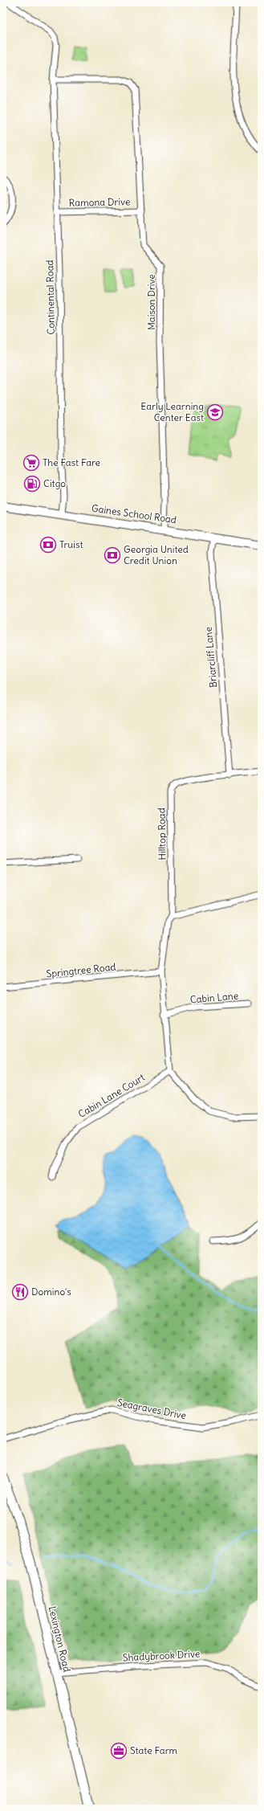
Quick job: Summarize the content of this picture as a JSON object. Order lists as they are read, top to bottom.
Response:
{
  "streets": {
    "highway": ["Lexington Road"],
    "main road": ["Gaines School Road"],
    "street": [
      "Ramona Drive",
      "Continental Road",
      "Maison Drive",
      "Briarcliff Lane",
      "Hilltop Road",
      "Springtree Road",
      "Cabin Lane",
      "Cabin Lane Court",
      "Seagraves Drive",
      "Shadybrook Drive"
    ]
  },
  "crossings": [
    ["Ramona Drive", "Continental Road"],
    ["Ramona Drive", "Maison Drive"],
    ["Continental Road", "Maison Drive"],
    ["Continental Road", "Gaines School Road"],
    ["Maison Drive", "Gaines School Road"],
    ["Gaines School Road", "Briarcliff Lane"],
    ["Briarcliff Lane", "Hilltop Road"],
    ["Hilltop Road", "Springtree Road"],
    ["Lexington Road", "Shadybrook Drive"]
  ],
  "places": {
    "school or university": ["Early Learning Center East"],
    "supermarket": ["The Fast Fare"],
    "fuel station": ["Citgo"],
    "bank": ["Truist", "Georgia United Credit Union"],
    "restaurant": ["Domino's"],
    "office": ["State Farm"]
  }
}
